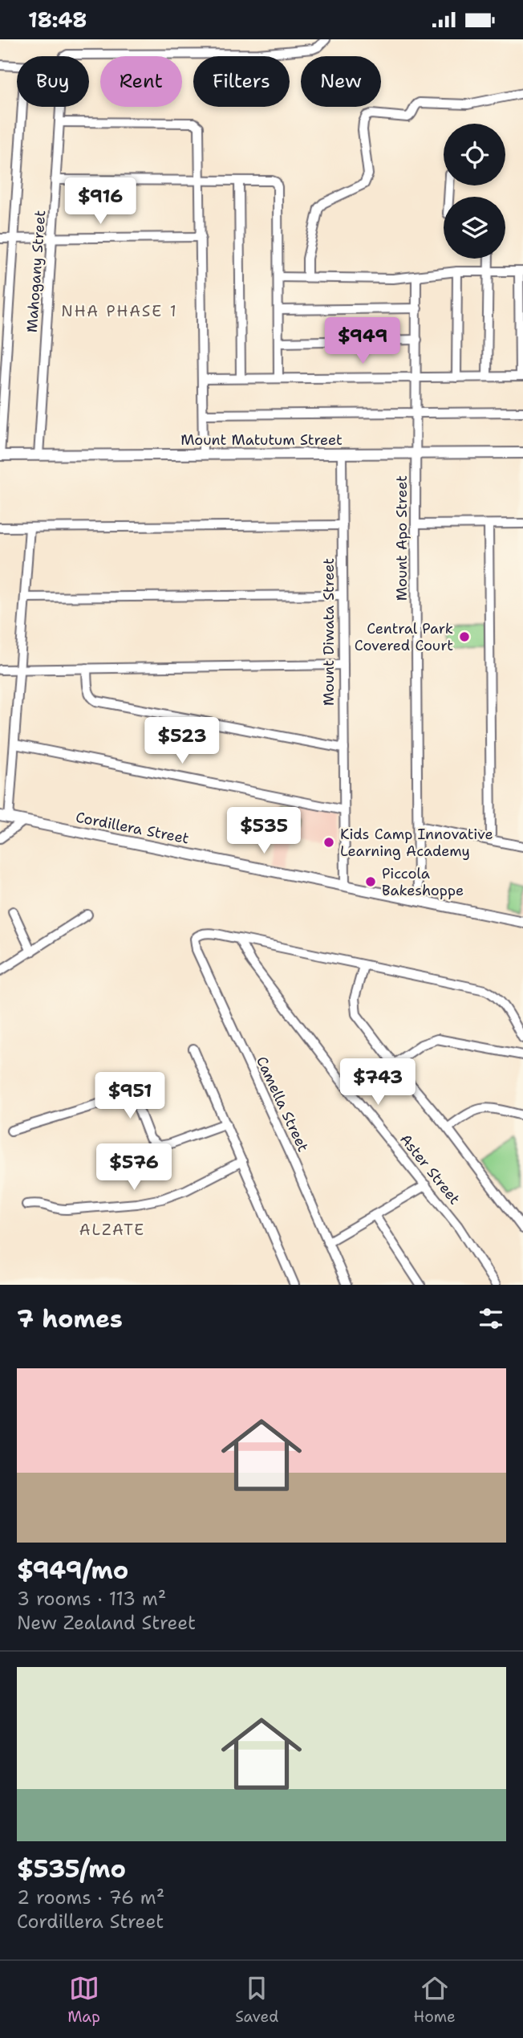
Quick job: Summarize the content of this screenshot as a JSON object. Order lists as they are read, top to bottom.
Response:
{
  "streets": {
    "street": [
      "Mahogany Street",
      "Mount Matutum Street",
      "Mount Apo Street",
      "Mount Diwata Street",
      "Cordillera Street",
      "Camella Street",
      "Aster Street"
    ]
  },
  "crossings": [
    ["Mahogany Street", "Mount Matutum Street"],
    ["Mount Matutum Street", "Mount Apo Street"],
    ["Mount Matutum Street", "Mount Diwata Street"],
    ["Mount Apo Street", "Cordillera Street"],
    ["Mount Diwata Street", "Cordillera Street"],
    ["Camella Street", "Aster Street"]
  ],
  "districts": ["NHA PHASE 1", "ALZATE"],
  "places": ["Central Park Covered Court", "Kids Camp Innovative Learning Academy", "Piccola Bakeshoppe"],
  "page": {
    "status": "18:48",
    "chip": [
      "Buy",
      "Rent",
      "Filters",
      "New"
    ],
    "price": [
      "$916",
      "$949",
      "$523",
      "$535",
      "$743",
      "$951",
      "$576"
    ],
    "heading": "7 homes",
    "list": [
      {
        "name": "$949/mo",
        "note": "3 rooms · 113 m² · New Zealand Street"
      },
      {
        "name": "$535/mo",
        "note": "2 rooms · 76 m² · Cordillera Street"
      }
    ],
    "tabs": ["Map", "Saved", "Home"]
  }
}
